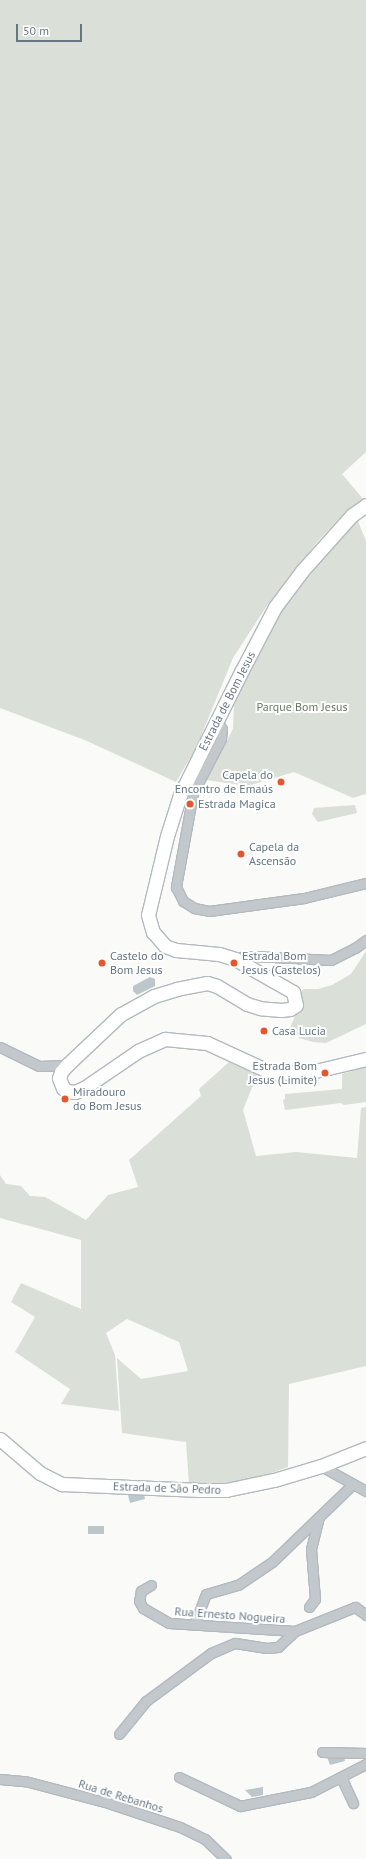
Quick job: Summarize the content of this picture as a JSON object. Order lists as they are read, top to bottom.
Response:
{
  "streets": {
    "main road": ["Estrada de Bom Jesus", "Estrada de São Pedro"],
    "street": ["Rua Ernesto Nogueira", "Rua de Rebanhos"]
  },
  "parks": ["Parque Bom Jesus"],
  "places": [
    "Capela do Encontro de Emaús",
    "Estrada Magica",
    "Capela da Ascensão",
    "Castelo do Bom Jesus",
    "Estrada Bom Jesus (Castelos)",
    "Casa Lucia",
    "Estrada Bom Jesus (Limite)",
    "Miradouro do Bom Jesus"
  ],
  "scale_bar": "50 m"
}
